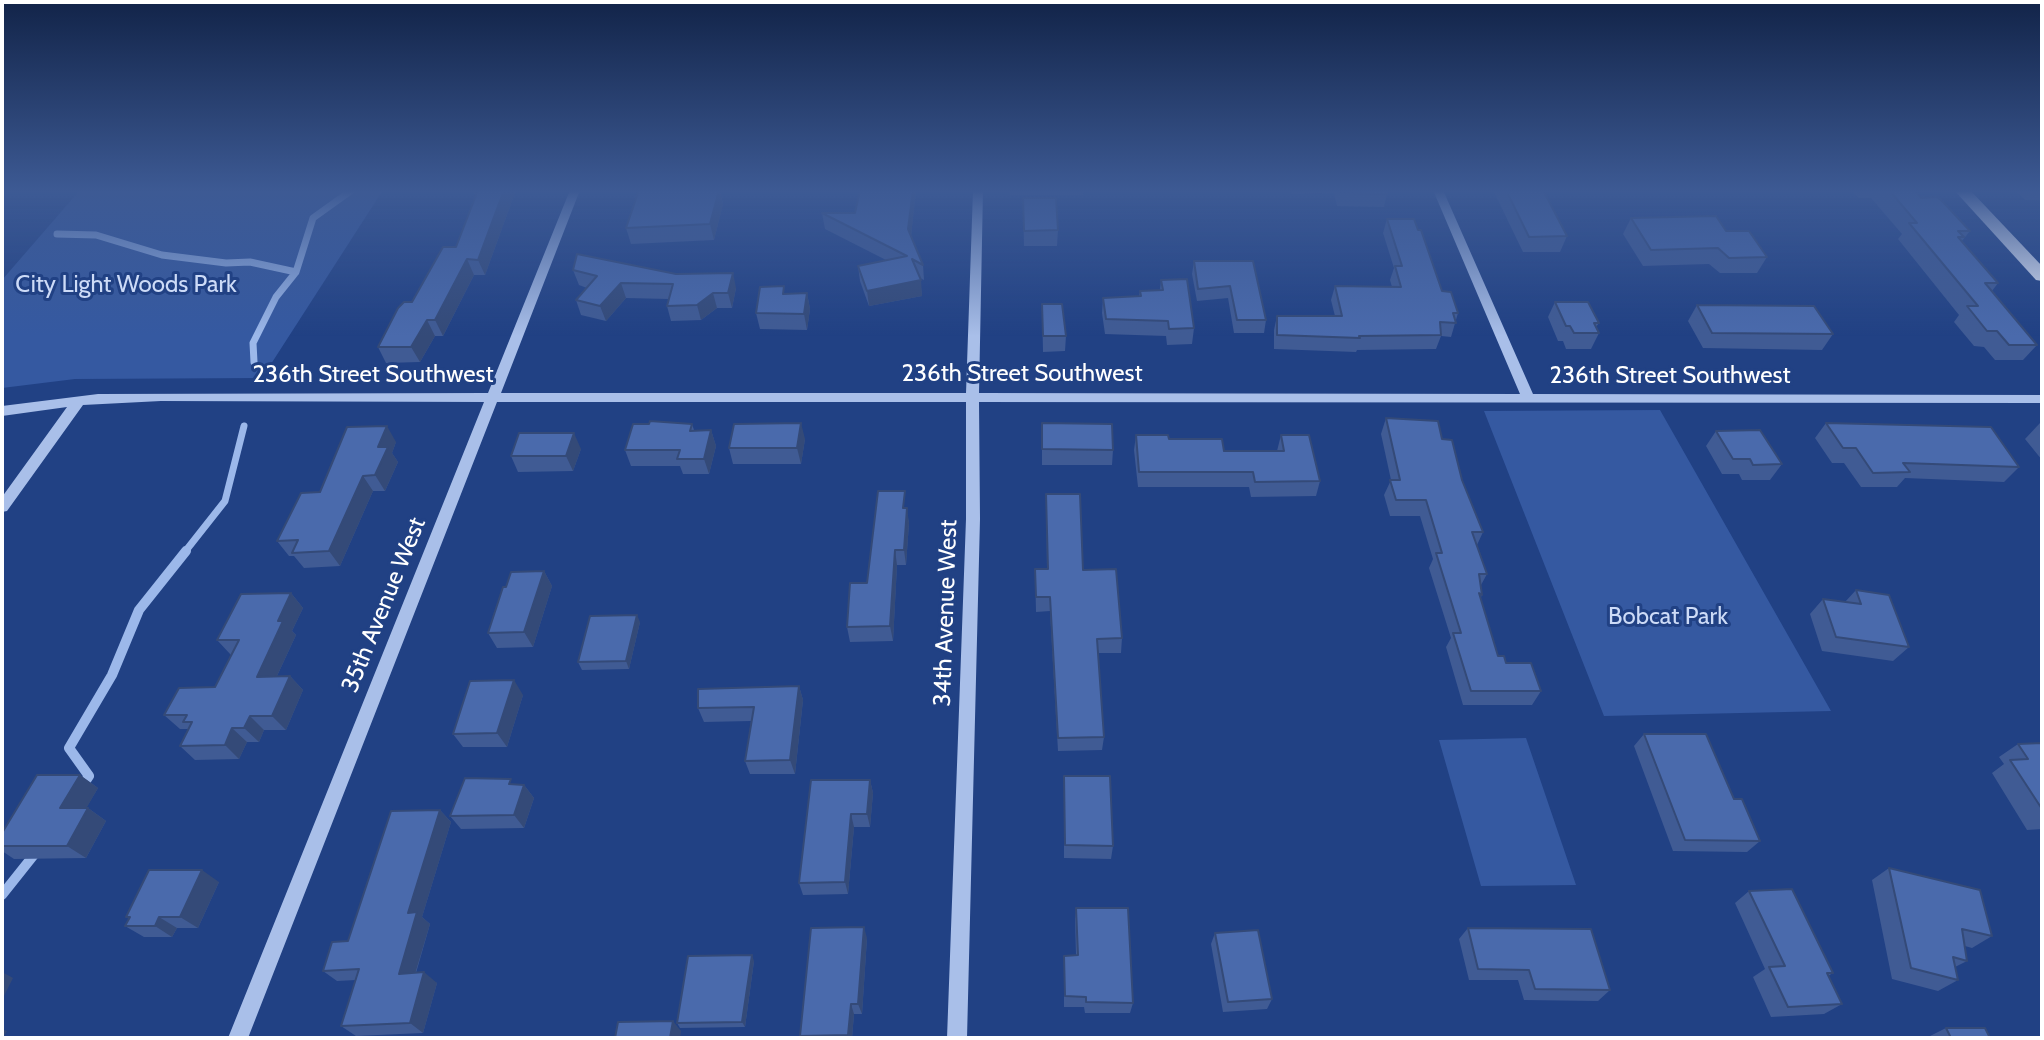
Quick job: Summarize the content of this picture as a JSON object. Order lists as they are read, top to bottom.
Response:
{
  "streets": {
    "street": ["236th Street Southwest", "35th Avenue West", "34th Avenue West"]
  },
  "crossings": [
    ["236th Street Southwest", "35th Avenue West"],
    ["236th Street Southwest", "34th Avenue West"]
  ],
  "parks": ["City Light Woods Park", "Bobcat Park"]
}
